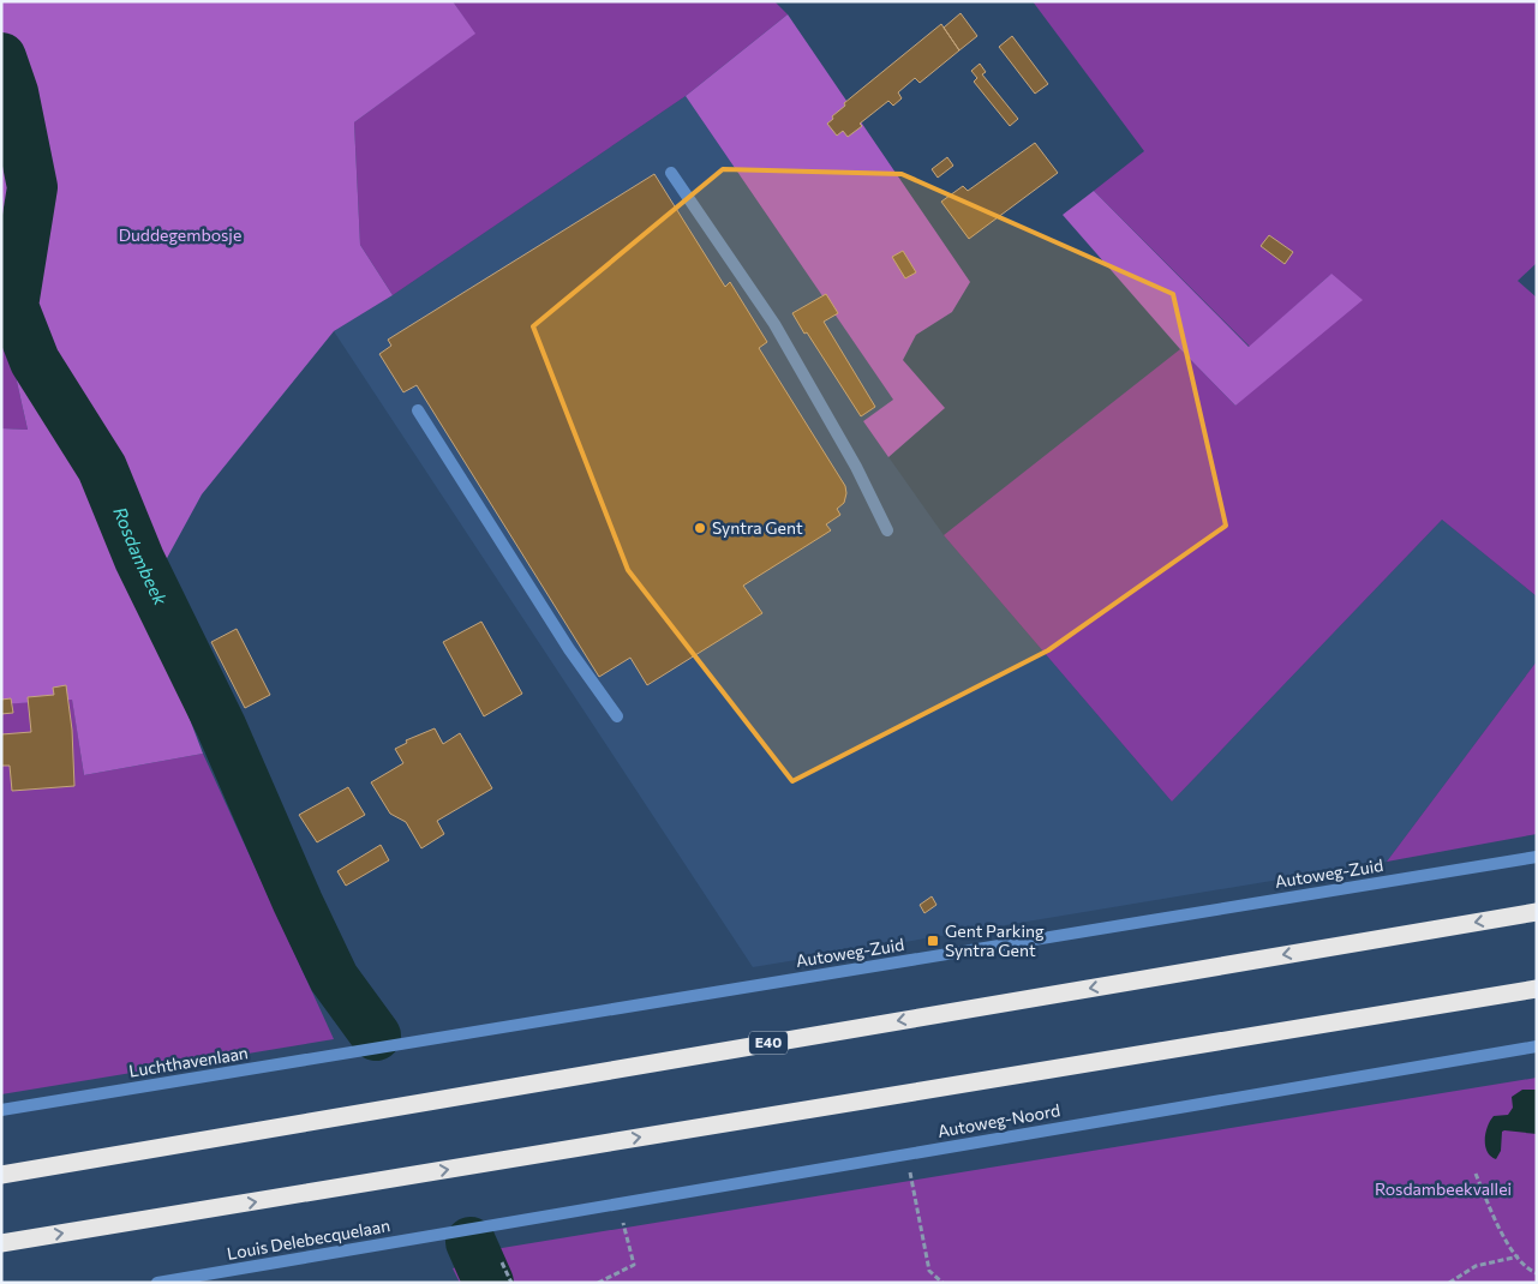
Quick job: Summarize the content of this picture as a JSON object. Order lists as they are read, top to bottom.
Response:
{
  "streets": {
    "highway": ["E40"],
    "street": [
      "Autoweg-Zuid",
      "Luchthavenlaan",
      "Autoweg-Noord",
      "Louis Delebecquelaan"
    ]
  },
  "crossings": [
    ["Autoweg-Zuid", "Luchthavenlaan"],
    ["Autoweg-Noord", "Louis Delebecquelaan"]
  ],
  "water": ["Rosdambeek"],
  "parks": ["Duddegembosje", "Rosdambeekvallei"],
  "places": {
    "other": ["Syntra Gent"],
    "transit": ["Gent Parking Syntra Gent"]
  }
}
